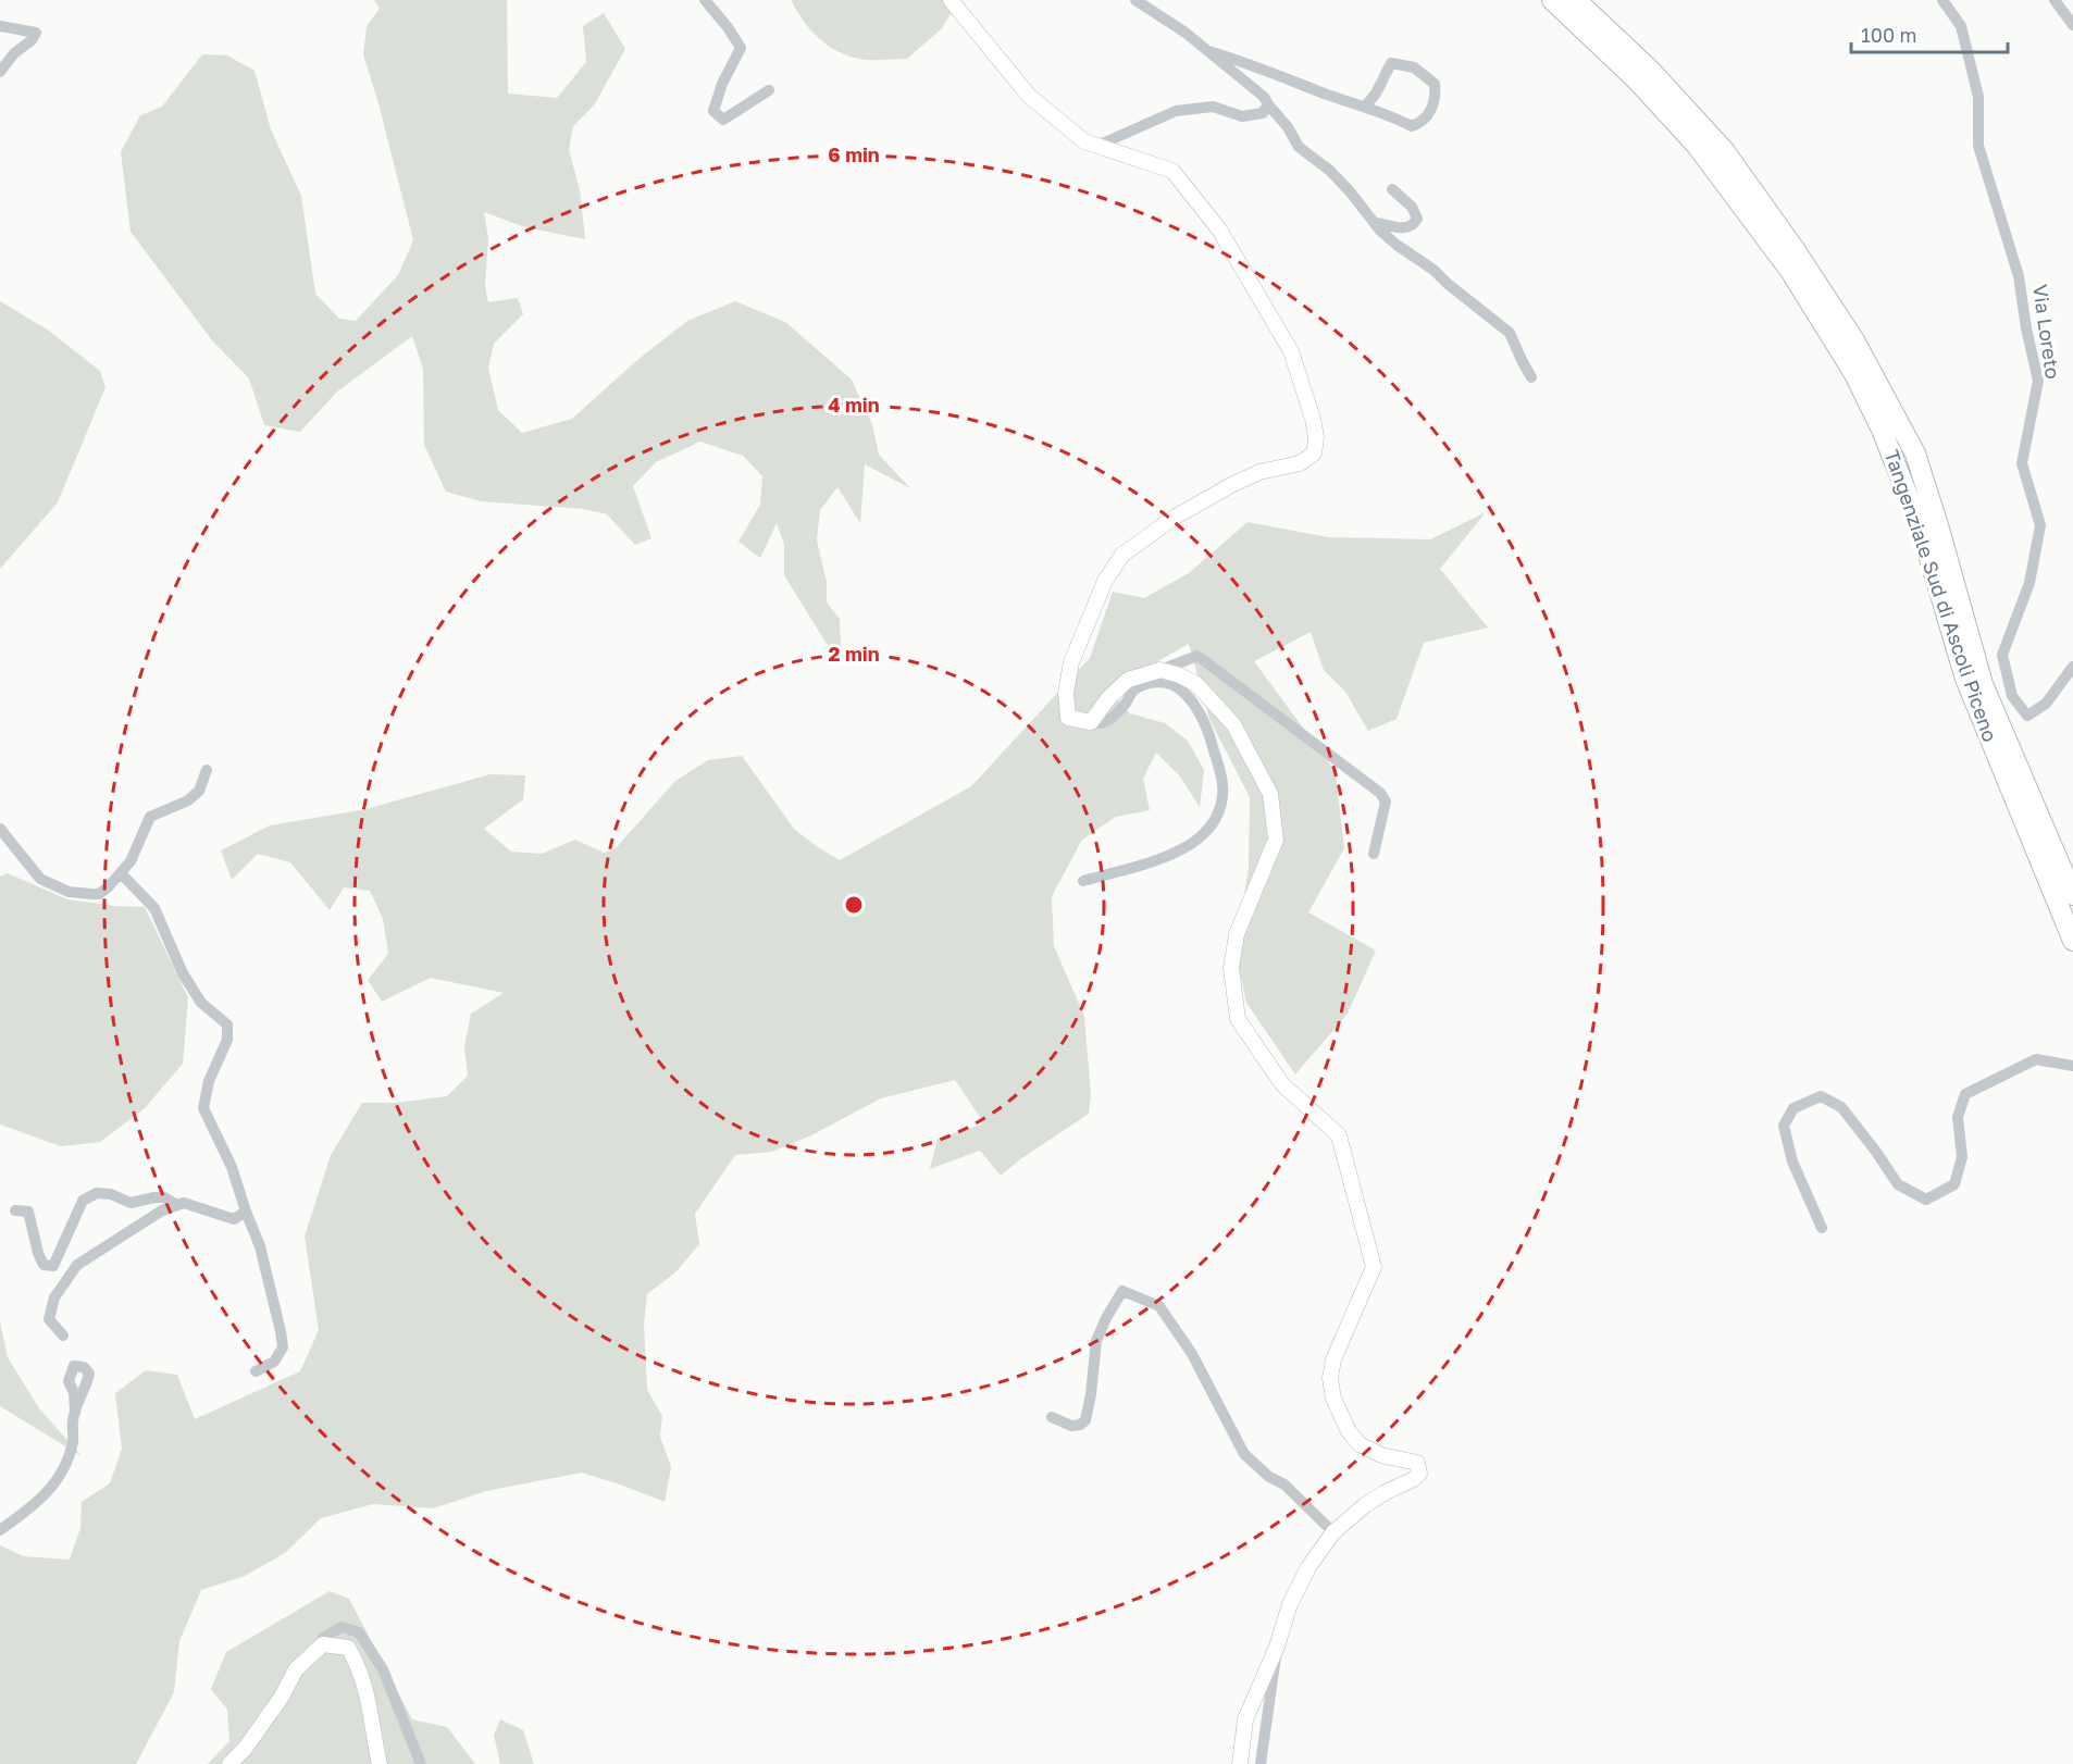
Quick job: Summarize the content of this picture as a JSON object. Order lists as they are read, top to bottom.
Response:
{
  "streets": {
    "highway": ["Tangenziale Sud di Ascoli Piceno"],
    "street": ["Via Loreto"]
  },
  "scale_bar": "100 m",
  "rings": ["6 min", "4 min", "2 min"]
}
